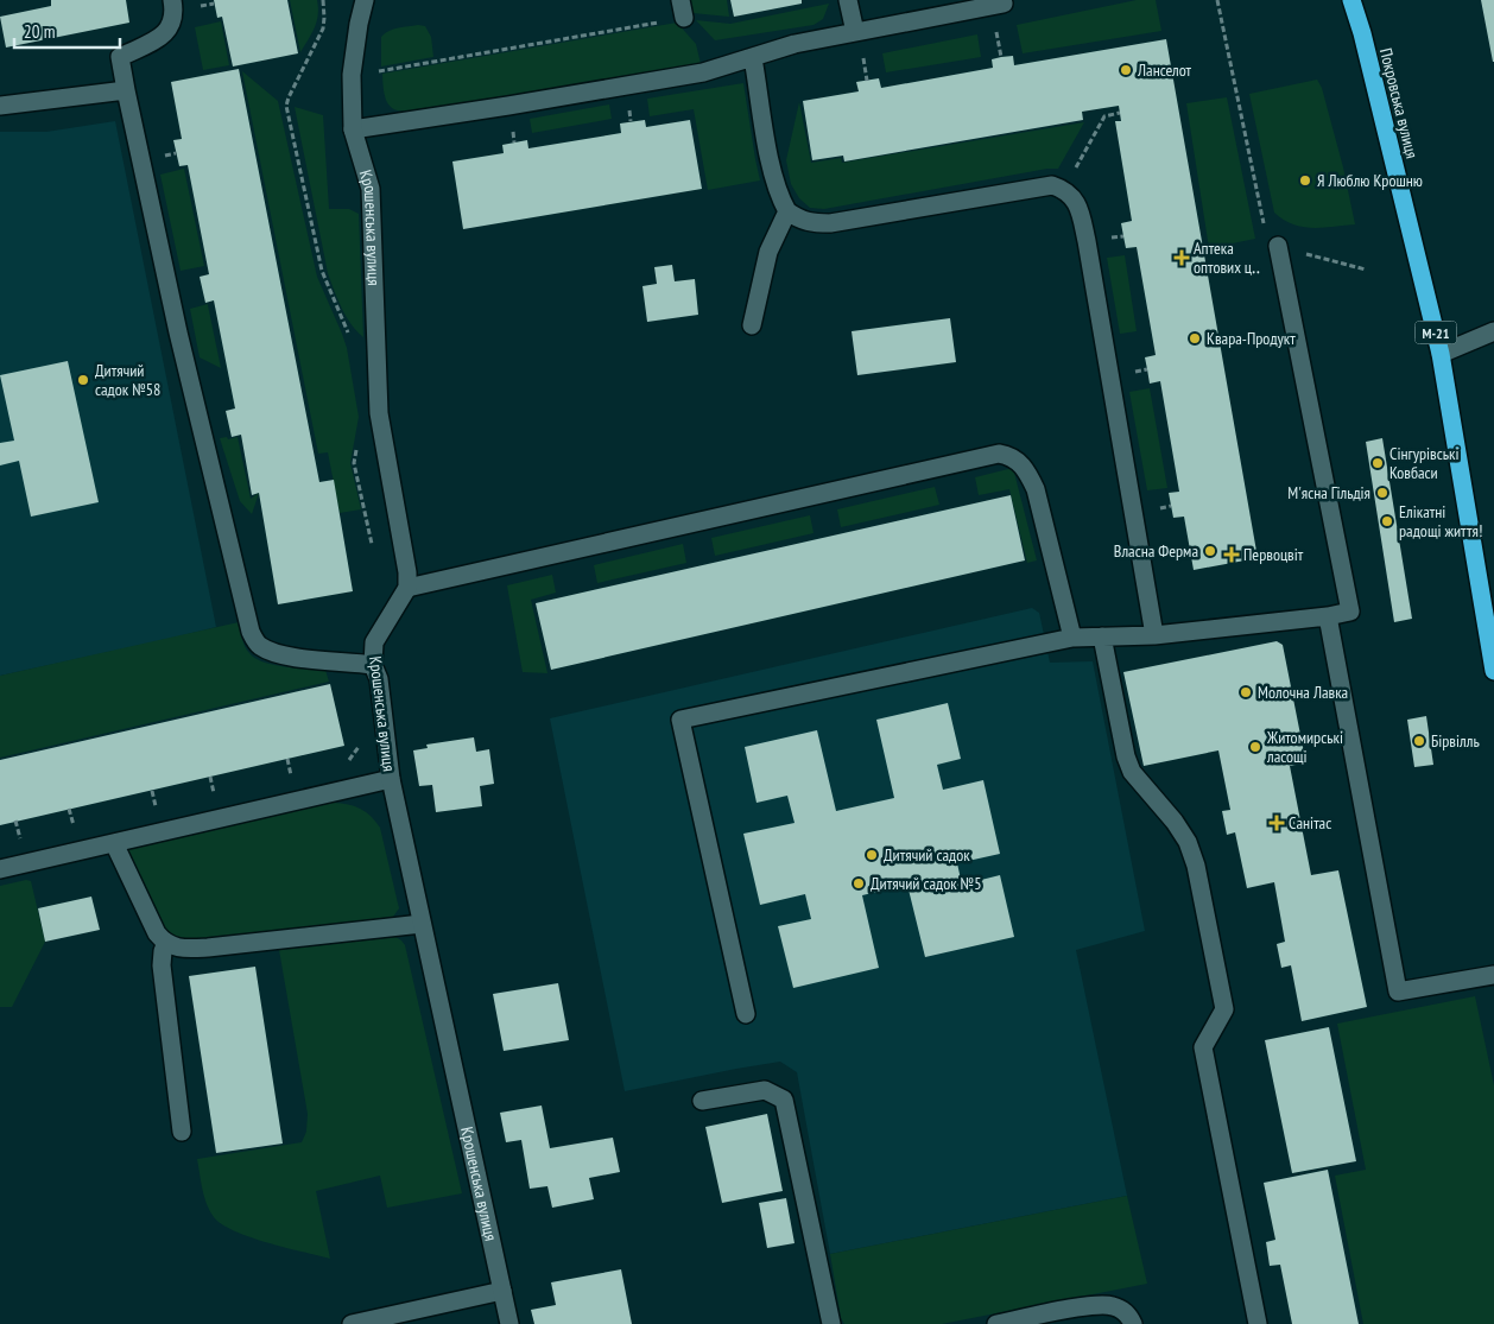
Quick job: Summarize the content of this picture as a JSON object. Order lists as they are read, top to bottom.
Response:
{
  "streets": {
    "highway": ["Покровська вулиця", "М-21"],
    "street": ["Крошенська вулиця"]
  },
  "places": {
    "other": [
      "Ланселот",
      "Я Люблю Крошню",
      "Квара-Продукт",
      "Дитячий садок №58",
      "Сінгурівські Ковбаси",
      "M'ясна Гільдія",
      "Елікатні радощі життя!",
      "Власна Ферма",
      "Молочна Лавка",
      "Бірвілль",
      "Житомирські ласощі",
      "Дитячий садок",
      "Дитячий садок №5"
    ],
    "health": ["Аптека оптових ц‥", "Первоцвіт", "Санітас"]
  },
  "scale_bar": "20 m"
}
